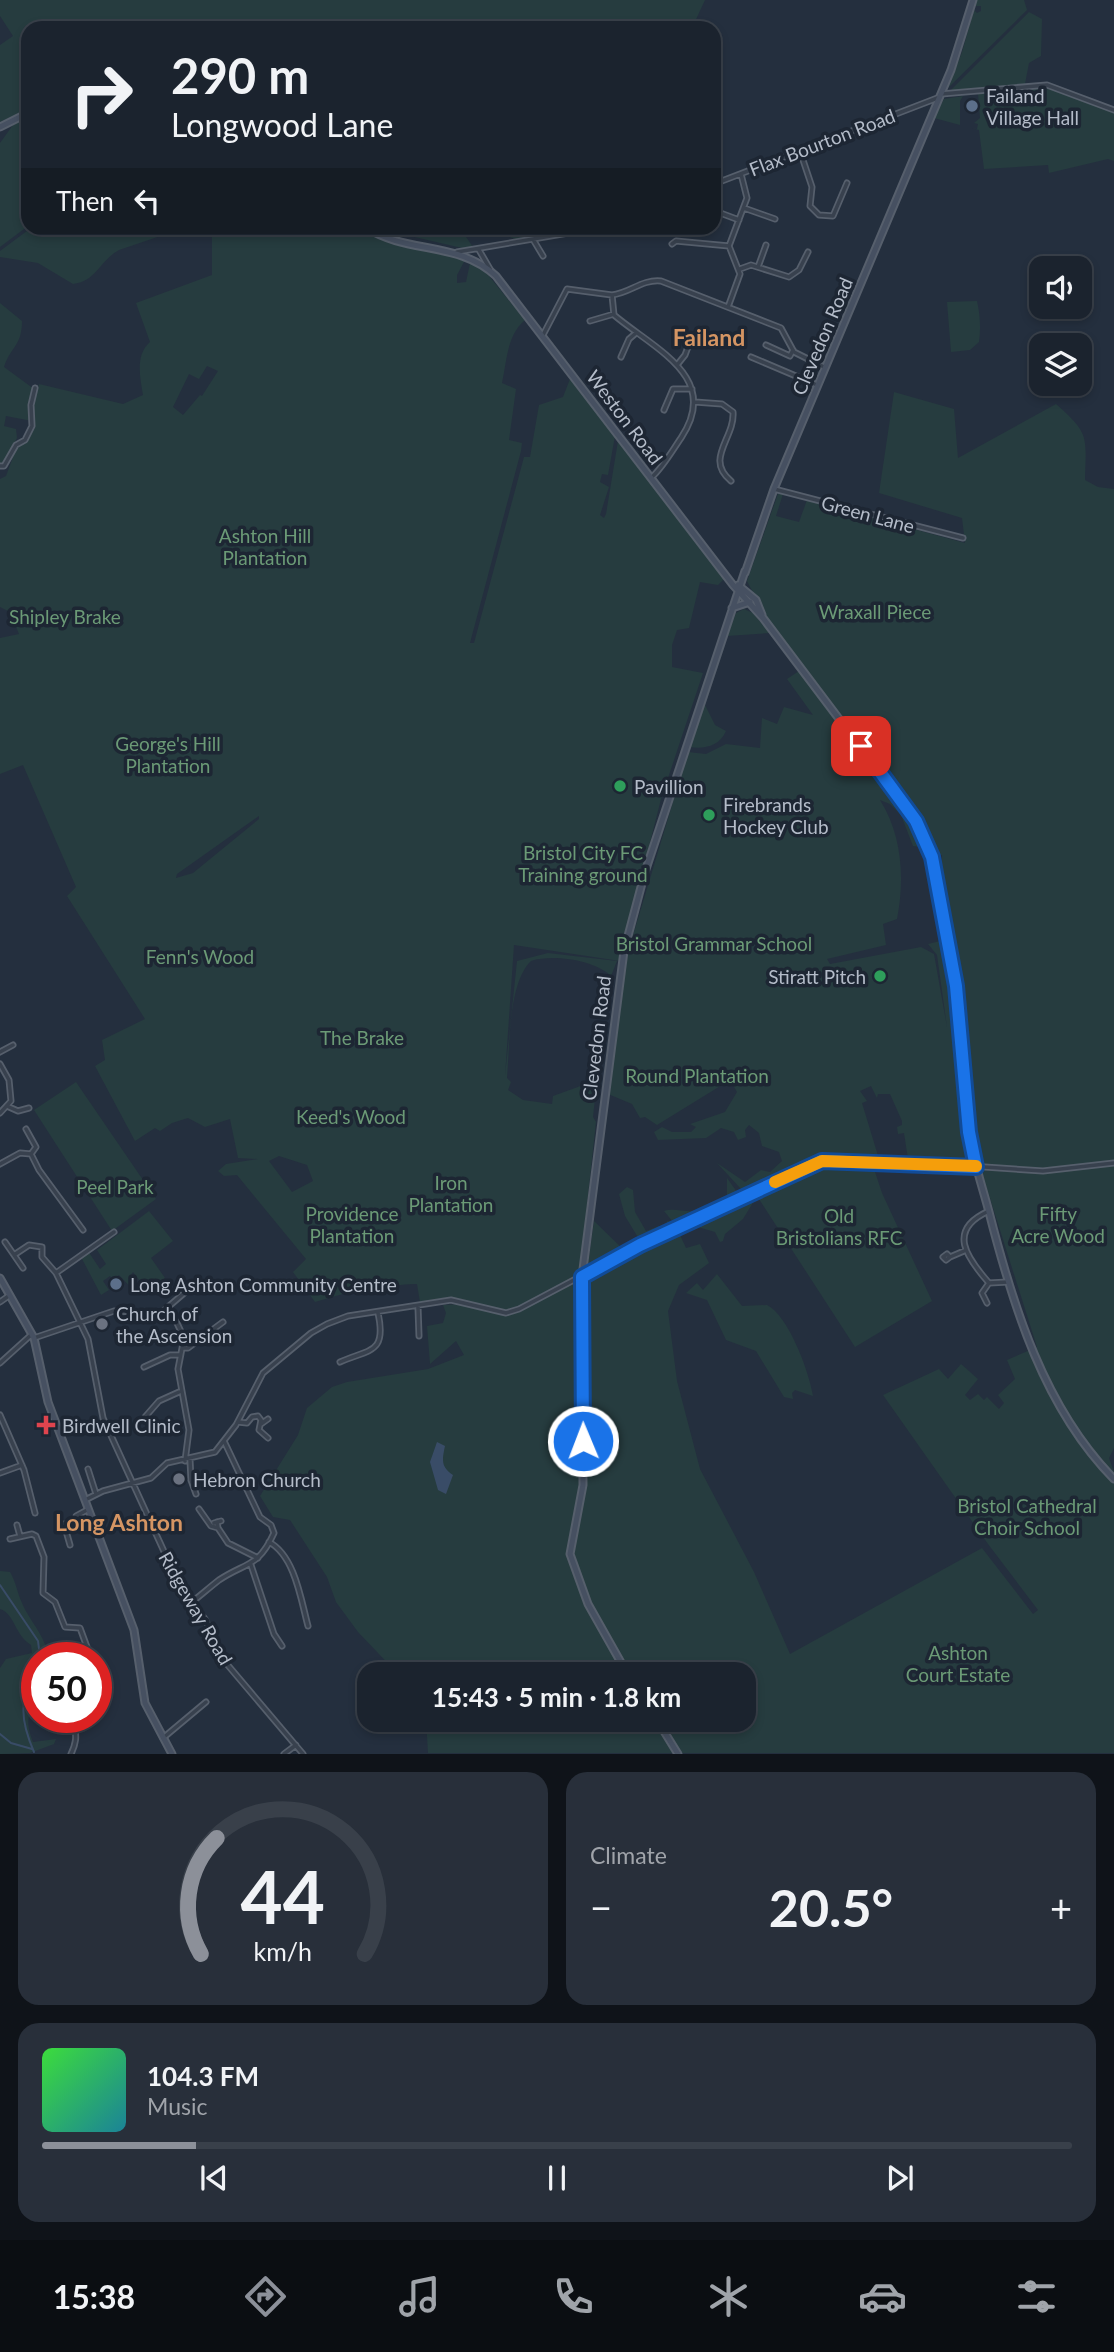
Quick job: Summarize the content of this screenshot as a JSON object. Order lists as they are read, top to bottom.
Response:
{
  "streets": {
    "main road": ["Clevedon Road", "Weston Road"],
    "street": ["Flax Bourton Road", "Green Lane", "Ridgeway Road"]
  },
  "crossings": [
    ["Flax Bourton Road", "Clevedon Road"],
    ["Clevedon Road", "Weston Road"],
    ["Clevedon Road", "Green Lane"]
  ],
  "districts": ["Failand", "Long Ashton"],
  "parks": [
    "Ashton Hill Plantation",
    "Wraxall Piece",
    "Shipley Brake",
    "George's Hill Plantation",
    "Bristol City FC Training ground",
    "Bristol Grammar School",
    "Fenn's Wood",
    "The Brake",
    "Round Plantation",
    "Keed's Wood",
    "Iron Plantation",
    "Peel Park",
    "Providence Plantation",
    "Fifty Acre Wood",
    "Old Bristolians RFC",
    "Bristol Cathedral Choir School",
    "Ashton Court Estate"
  ],
  "places": {
    "other": [
      "Failand Village Hall",
      "Pavillion",
      "Firebrands Hockey Club",
      "Stiratt Pitch",
      "Long Ashton Community Centre",
      "Church of the Ascension",
      "Hebron Church"
    ],
    "health": ["Birdwell Clinic"]
  },
  "page": {
    "turn": ["290 m", "Longwood Lane"],
    "then": "Then",
    "limit": "50",
    "trip": "15:43 · 5 min · 1.8 km",
    "tile": "Climate",
    "heat": ["−", "20.5°", "+"],
    "song": ["104.3 FM", "Music"],
    "tabs": "15:38",
    "gauge": ["44", "km/h"]
  }
}
